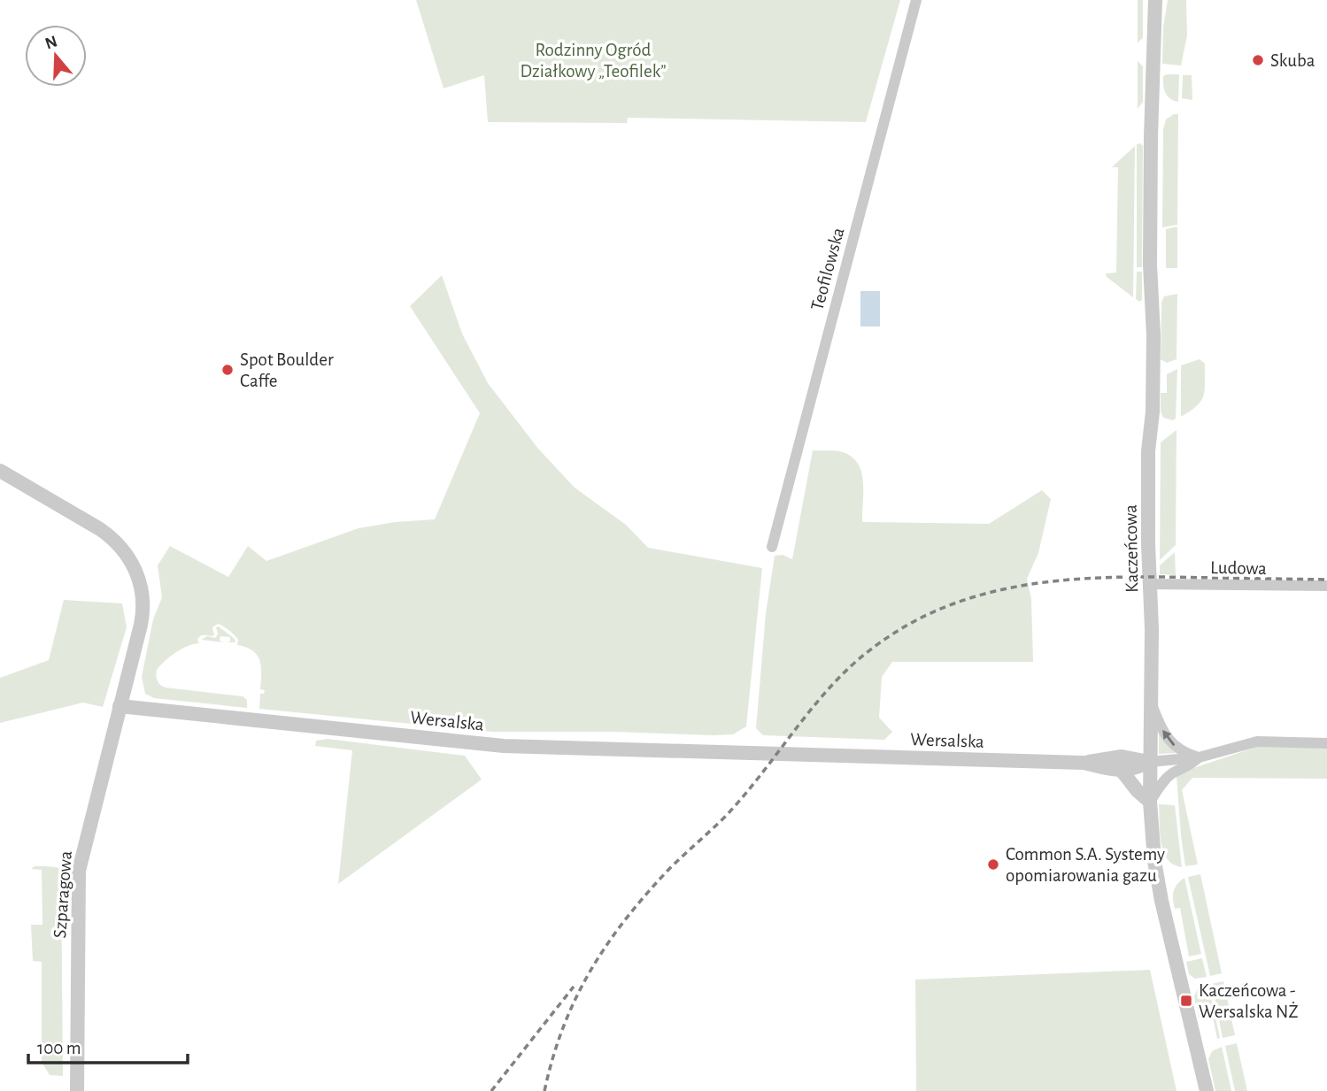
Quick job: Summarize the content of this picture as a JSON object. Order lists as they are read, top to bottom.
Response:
{
  "streets": {
    "street": [
      "Teofilowska",
      "Kaczeńcowa",
      "Ludowa",
      "Wersalska",
      "Szparagowa"
    ]
  },
  "crossings": [
    ["Kaczeńcowa", "Ludowa"],
    ["Kaczeńcowa", "Wersalska"],
    ["Wersalska", "Szparagowa"]
  ],
  "parks": ["Rodzinny Ogród Działkowy „Teofilek”"],
  "places": {
    "other": ["Skuba", "Spot Boulder Caffe", "Common S.A. Systemy opomiarowania gazu"],
    "transit": ["Kaczeńcowa - Wersalska NŻ"]
  },
  "scale_bar": "100 m",
  "north": "top"
}
